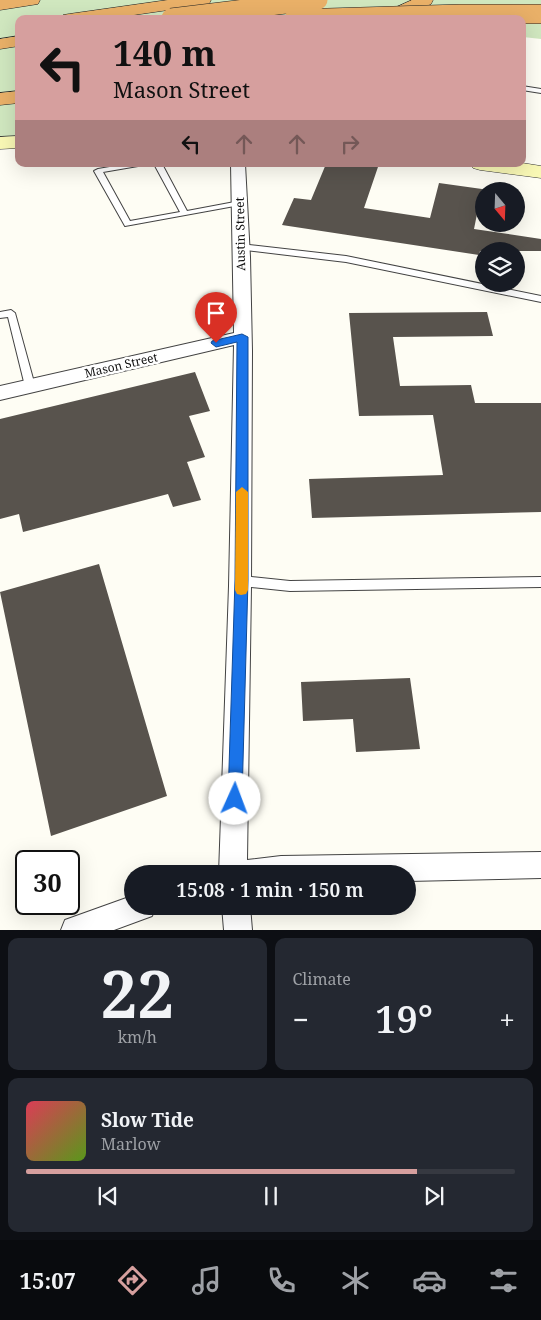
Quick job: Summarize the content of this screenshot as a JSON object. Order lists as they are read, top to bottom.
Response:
{
  "streets": {
    "street": ["Austin Street", "Mason Street"]
  },
  "crossings": [
    ["Austin Street", "Mason Street"]
  ],
  "north": "bottom",
  "page": {
    "turn": ["140 m", "Mason Street"],
    "limit": "30",
    "trip": "15:08 · 1 min · 150 m",
    "tile": [
      ["22", "km/h"],
      "Climate"
    ],
    "heat": ["−", "19°", "+"],
    "song": ["Slow Tide", "Marlow"],
    "tabs": "15:07"
  }
}
